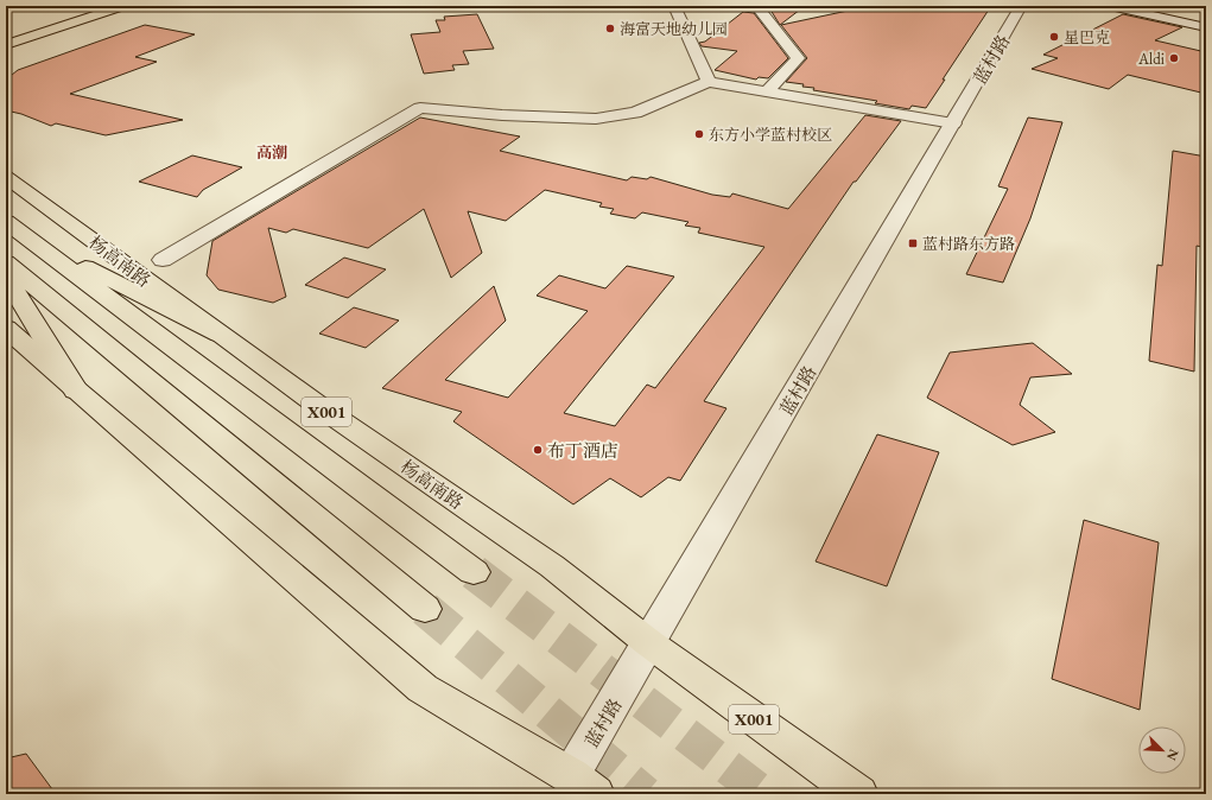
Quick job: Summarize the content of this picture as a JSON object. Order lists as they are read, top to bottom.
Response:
{
  "streets": {
    "main road": ["杨高南路", "X001"],
    "street": ["蓝村路"]
  },
  "crossings": [
    ["蓝村路", "杨高南路"]
  ],
  "districts": ["高潮"],
  "places": {
    "other": [
      "海富天地幼儿园",
      "星巴克",
      "Aldi",
      "东方小学蓝村校区",
      "布丁酒店"
    ],
    "transit": ["蓝村路东方路"]
  },
  "north": "bottom right"
}
